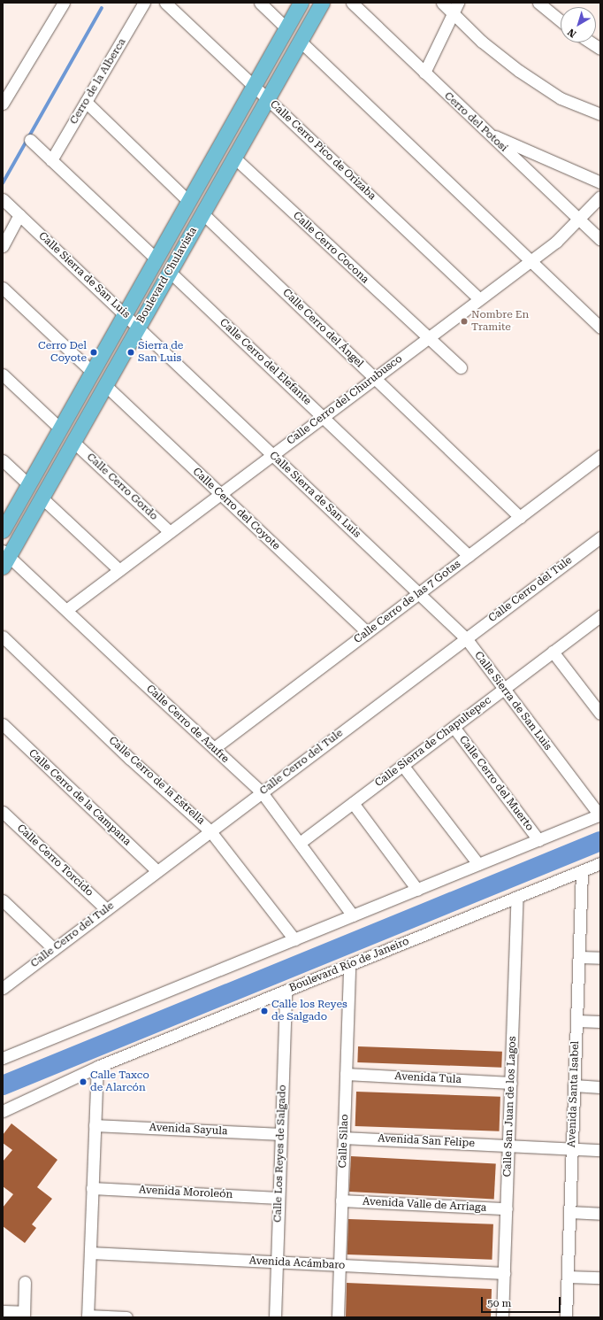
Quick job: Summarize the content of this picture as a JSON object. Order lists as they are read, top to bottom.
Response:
{
  "streets": {
    "main road": ["Boulevard Chulavista"],
    "street": [
      "Cerro de la Alberca",
      "Cerro del Potosí",
      "Calle Cerro Pico de Orizaba",
      "Calle Cerro Cocona",
      "Calle Sierra de San Luis",
      "Calle Cerro del Ángel",
      "Calle Cerro del Elefante",
      "Calle Cerro del Churubusco",
      "Calle Cerro Gordo",
      "Calle Cerro del Coyote",
      "Calle Cerro del Tule",
      "Calle Cerro de las 7 Gotas",
      "Calle Cerro de Azufre",
      "Calle Sierra de Chapultepec",
      "Calle Cerro de la Estrella",
      "Calle Cerro del Muerto",
      "Calle Cerro de la Campana",
      "Calle Cerro Torcido",
      "Boulevard Río de Janeiro",
      "Avenida Tula",
      "Avenida Santa Isabel",
      "Calle San Juan de los Lagos",
      "Avenida Sayula",
      "Calle Silao",
      "Avenida San Felipe",
      "Calle Los Reyes de Salgado",
      "Avenida Moroleón",
      "Avenida Valle de Arriaga",
      "Avenida Acámbaro"
    ]
  },
  "crossings": [
    ["Cerro del Potosí", "Calle Cerro del Churubusco"],
    ["Calle Cerro Pico de Orizaba", "Boulevard Chulavista"],
    ["Calle Cerro Pico de Orizaba", "Calle Cerro del Churubusco"],
    ["Calle Cerro Cocona", "Boulevard Chulavista"],
    ["Calle Cerro Cocona", "Calle Cerro del Churubusco"],
    ["Calle Sierra de San Luis", "Boulevard Chulavista"],
    ["Calle Sierra de San Luis", "Calle Cerro del Churubusco"],
    ["Calle Sierra de San Luis", "Calle Cerro del Tule"],
    ["Calle Sierra de San Luis", "Calle Cerro de las 7 Gotas"],
    ["Calle Sierra de San Luis", "Calle Sierra de Chapultepec"],
    ["Boulevard Chulavista", "Calle Cerro del Ángel"],
    ["Boulevard Chulavista", "Calle Cerro del Elefante"],
    ["Boulevard Chulavista", "Calle Cerro Gordo"],
    ["Boulevard Chulavista", "Calle Cerro del Coyote"],
    ["Boulevard Chulavista", "Calle Cerro de Azufre"],
    ["Calle Cerro del Ángel", "Calle Cerro del Churubusco"],
    ["Calle Cerro del Ángel", "Calle Cerro de las 7 Gotas"],
    ["Calle Cerro del Elefante", "Calle Cerro del Churubusco"],
    ["Calle Cerro del Elefante", "Calle Cerro de las 7 Gotas"],
    ["Calle Cerro del Churubusco", "Calle Cerro Gordo"],
    ["Calle Cerro del Churubusco", "Calle Cerro del Coyote"],
    ["Calle Cerro del Churubusco", "Calle Cerro de Azufre"],
    ["Calle Cerro del Coyote", "Calle Cerro de las 7 Gotas"],
    ["Calle Cerro del Tule", "Calle Cerro de Azufre"],
    ["Calle Cerro del Tule", "Calle Cerro de la Estrella"],
    ["Calle Cerro del Tule", "Calle Cerro de la Campana"],
    ["Calle Cerro del Tule", "Calle Cerro Torcido"],
    ["Calle Cerro de las 7 Gotas", "Calle Cerro de Azufre"],
    ["Calle Cerro de Azufre", "Calle Sierra de Chapultepec"],
    ["Calle Sierra de Chapultepec", "Calle Cerro del Muerto"],
    ["Boulevard Río de Janeiro", "Avenida Santa Isabel"],
    ["Boulevard Río de Janeiro", "Calle San Juan de los Lagos"],
    ["Boulevard Río de Janeiro", "Calle Silao"],
    ["Boulevard Río de Janeiro", "Calle Los Reyes de Salgado"],
    ["Avenida Tula", "Calle San Juan de los Lagos"],
    ["Avenida Tula", "Calle Silao"],
    ["Avenida Santa Isabel", "Avenida San Felipe"],
    ["Calle San Juan de los Lagos", "Avenida San Felipe"],
    ["Calle San Juan de los Lagos", "Avenida Valle de Arriaga"],
    ["Calle San Juan de los Lagos", "Avenida Acámbaro"],
    ["Avenida Sayula", "Calle Los Reyes de Salgado"],
    ["Calle Silao", "Avenida San Felipe"],
    ["Calle Silao", "Avenida Valle de Arriaga"],
    ["Calle Silao", "Avenida Acámbaro"],
    ["Calle Los Reyes de Salgado", "Avenida Moroleón"],
    ["Calle Los Reyes de Salgado", "Avenida Acámbaro"]
  ],
  "places": [
    "Nombre En Tramite",
    "Cerro Del Coyote",
    "Sierra de San Luis",
    "Calle los Reyes de Salgado",
    "Calle Taxco de Alarcón"
  ],
  "scale_bar": "50 m",
  "north": "bottom left"
}
